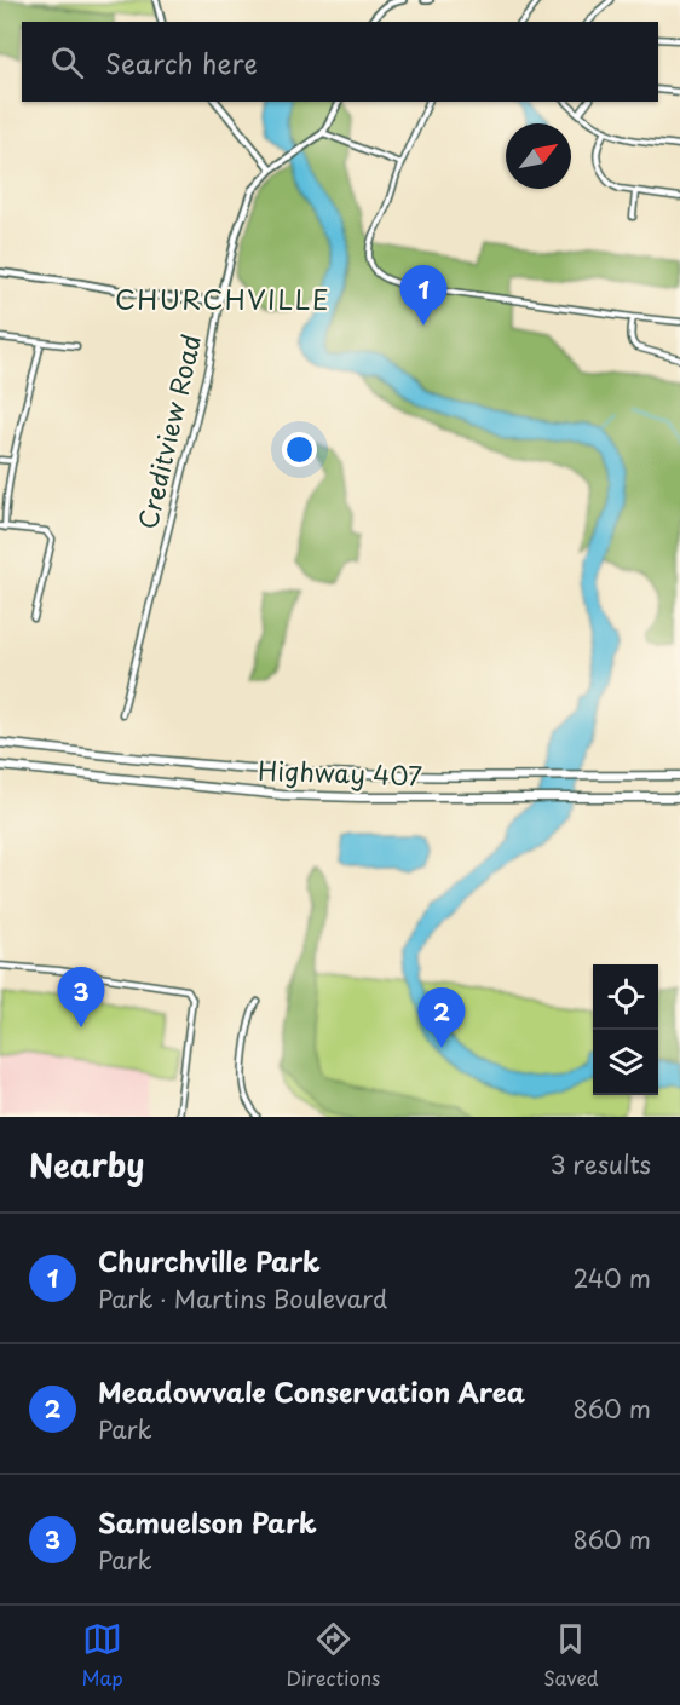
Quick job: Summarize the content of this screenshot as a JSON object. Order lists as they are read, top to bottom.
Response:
{
  "streets": {
    "highway": ["Highway 407"],
    "street": ["Creditview Road"]
  },
  "districts": ["CHURCHVILLE"],
  "north": "top right",
  "page": {
    "search": "Search here",
    "pins": ["1", "3", "2"],
    "heading": ["Nearby", "3 results"],
    "list": [
      {
        "mark": "1",
        "name": "Churchville Park",
        "note": "Park · Martins Boulevard",
        "value": "240 m"
      },
      {
        "mark": "2",
        "name": "Meadowvale Conservation Area",
        "note": "Park",
        "value": "860 m"
      },
      {
        "mark": "3",
        "name": "Samuelson Park",
        "note": "Park",
        "value": "860 m"
      }
    ],
    "nav": ["Map", "Directions", "Saved"]
  }
}
